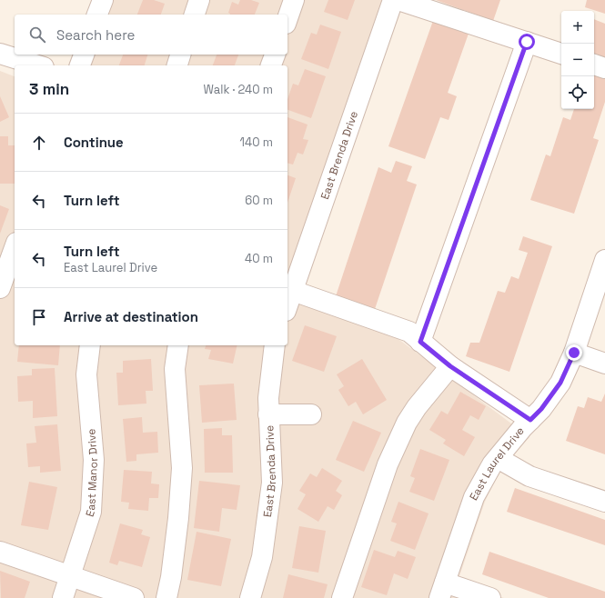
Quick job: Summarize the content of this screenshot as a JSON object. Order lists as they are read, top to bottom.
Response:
{
  "streets": {
    "street": ["East Brenda Drive", "East Laurel Drive", "East Manor Drive"]
  },
  "page": {
    "map_buttons": ["+", "−"],
    "search": "Search here",
    "heading": ["3 min", "Walk · 240 m"],
    "list": [
      ["Continue", "140 m"],
      ["Turn left", "60 m"],
      ["Turn left", "East Laurel Drive", "40 m"],
      "Arrive at destination"
    ]
  }
}
